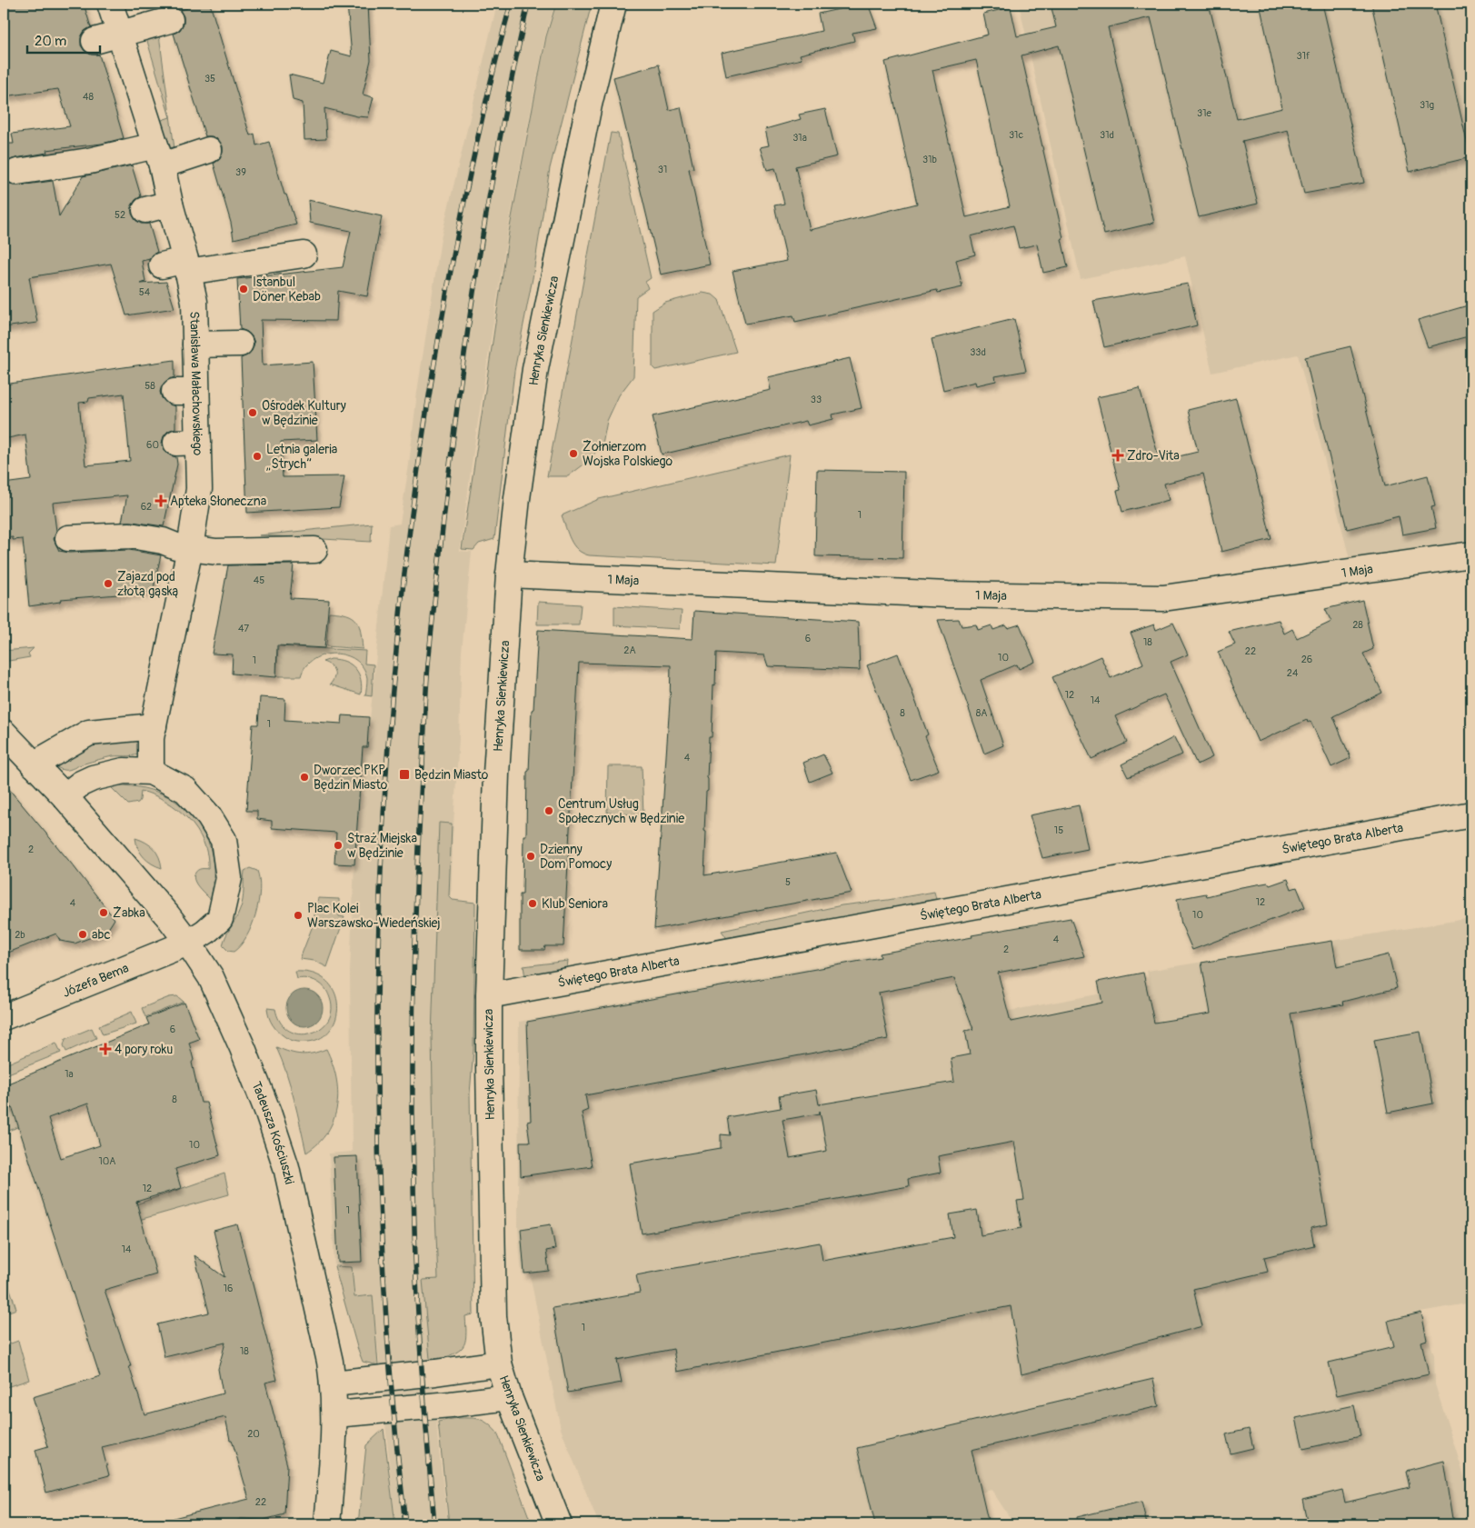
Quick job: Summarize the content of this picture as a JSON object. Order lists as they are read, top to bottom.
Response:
{
  "streets": {
    "street": [
      "Henryka Sienkiewicza",
      "Stanisława Małachowskiego",
      "1 Maja",
      "Świętego Brata Alberta",
      "Józefa Bema",
      "Tadeusza Kościuszki"
    ]
  },
  "crossings": [
    ["Henryka Sienkiewicza", "1 Maja"],
    ["Henryka Sienkiewicza", "Świętego Brata Alberta"],
    ["Józefa Bema", "Tadeusza Kościuszki"]
  ],
  "places": {
    "other": [
      "Istanbul Döner Kebab",
      "Ośrodek Kultury w Będzinie",
      "Żołnierzom Wojska Polskiego",
      "Letnia galeria „Strych”",
      "Zajazd pod złotą gąską",
      "Dworzec PKP Będzin Miasto",
      "Centrum Usług Społecznych w Będzinie",
      "Straż Miejska w Będzinie",
      "Dzienny Dom Pomocy",
      "Klub Seniora",
      "Żabka",
      "Plac Kolei Warszawsko-Wiedeńskiej",
      "abc"
    ],
    "health": ["Zdro-Vita", "Apteka Słoneczna", "4 pory roku"],
    "transit": ["Będzin Miasto"]
  },
  "house_numbers": [
    "31f",
    "35",
    "48",
    "31g",
    "31e",
    "31c",
    "31d",
    "31a",
    "31b",
    "31",
    "39",
    "52",
    "54",
    "33d",
    "58",
    "33",
    "60",
    "62",
    "1",
    "45",
    "28",
    "47",
    "6",
    "18",
    "2A",
    "22",
    "10",
    "26",
    "1",
    "24",
    "12",
    "14",
    "8",
    "8A",
    "1",
    "4",
    "15",
    "2",
    "5",
    "12",
    "4",
    "10",
    "2b",
    "4",
    "2",
    "6",
    "1a",
    "8",
    "10",
    "10A",
    "12",
    "1",
    "14",
    "16",
    "1",
    "18",
    "20",
    "22"
  ],
  "scale_bar": "20 m"
}
